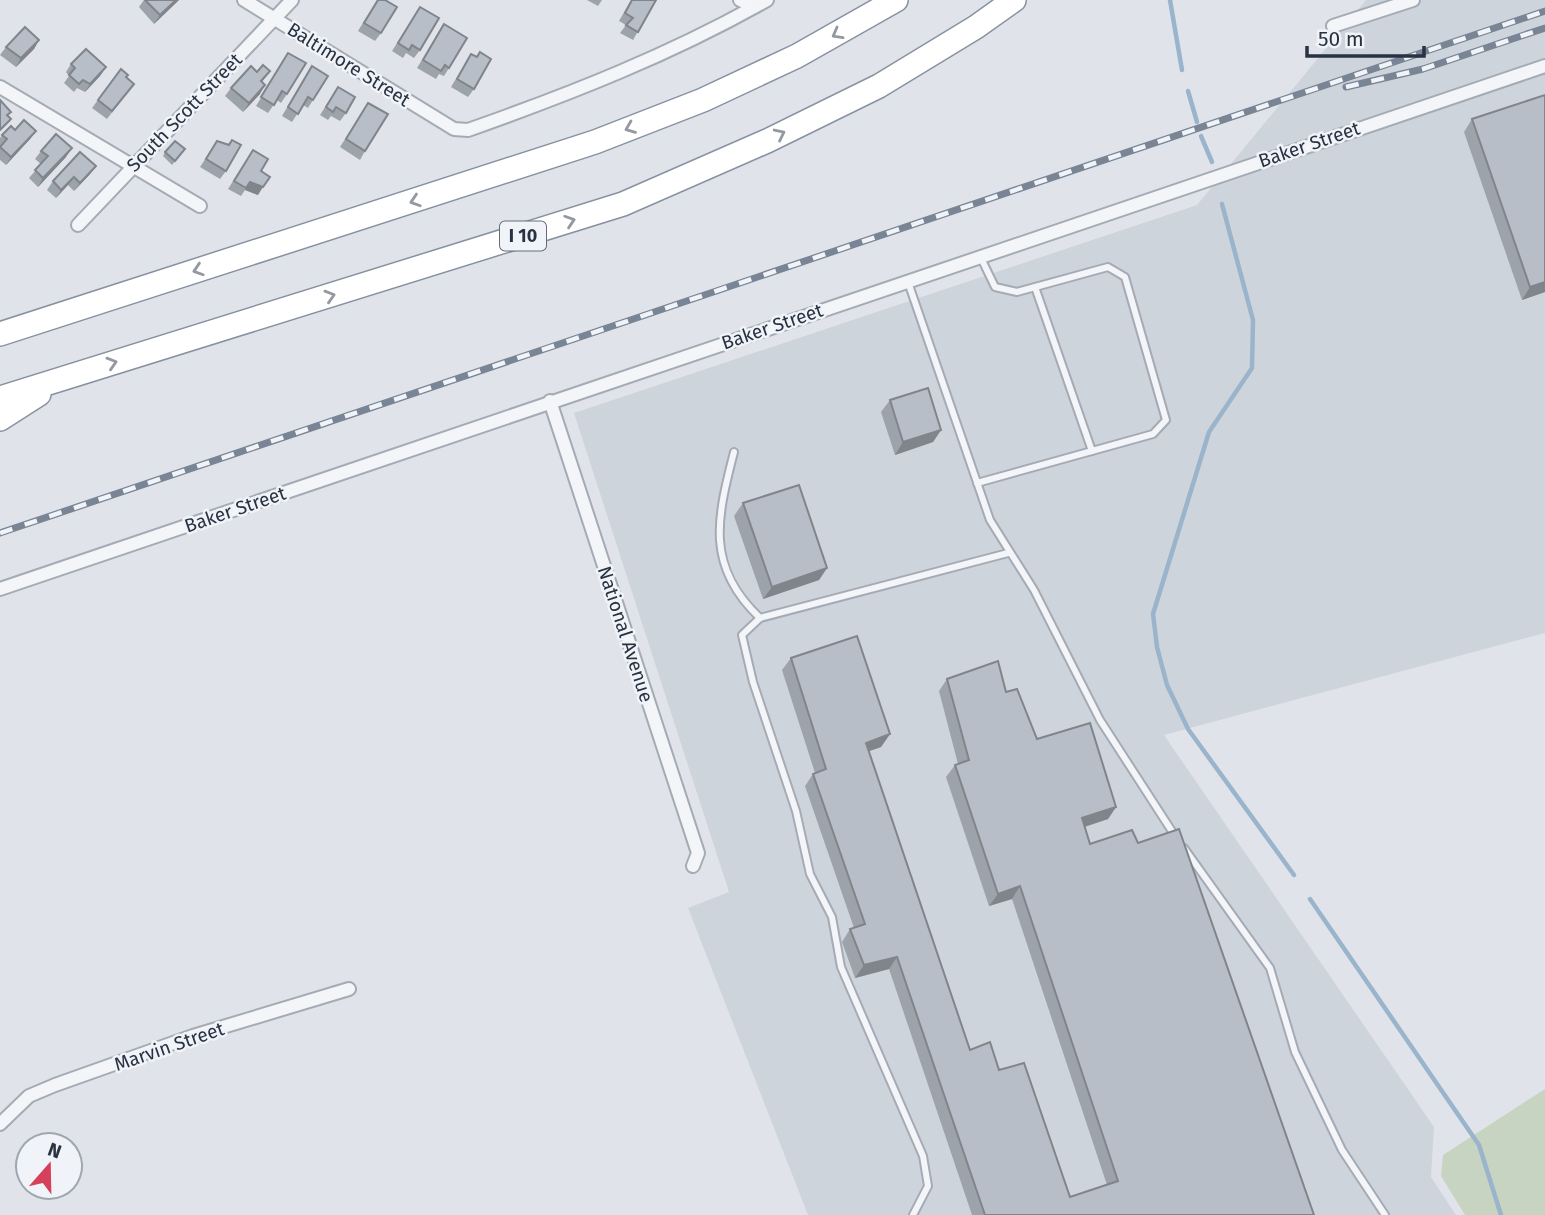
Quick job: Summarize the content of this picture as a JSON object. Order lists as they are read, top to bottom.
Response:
{
  "streets": {
    "highway": ["I 10"],
    "street": [
      "Baltimore Street",
      "South Scott Street",
      "Baker Street",
      "National Avenue",
      "Marvin Street"
    ]
  },
  "crossings": [
    ["Baltimore Street", "South Scott Street"],
    ["Baker Street", "National Avenue"]
  ],
  "scale_bar": "50 m",
  "north": "top"
}
